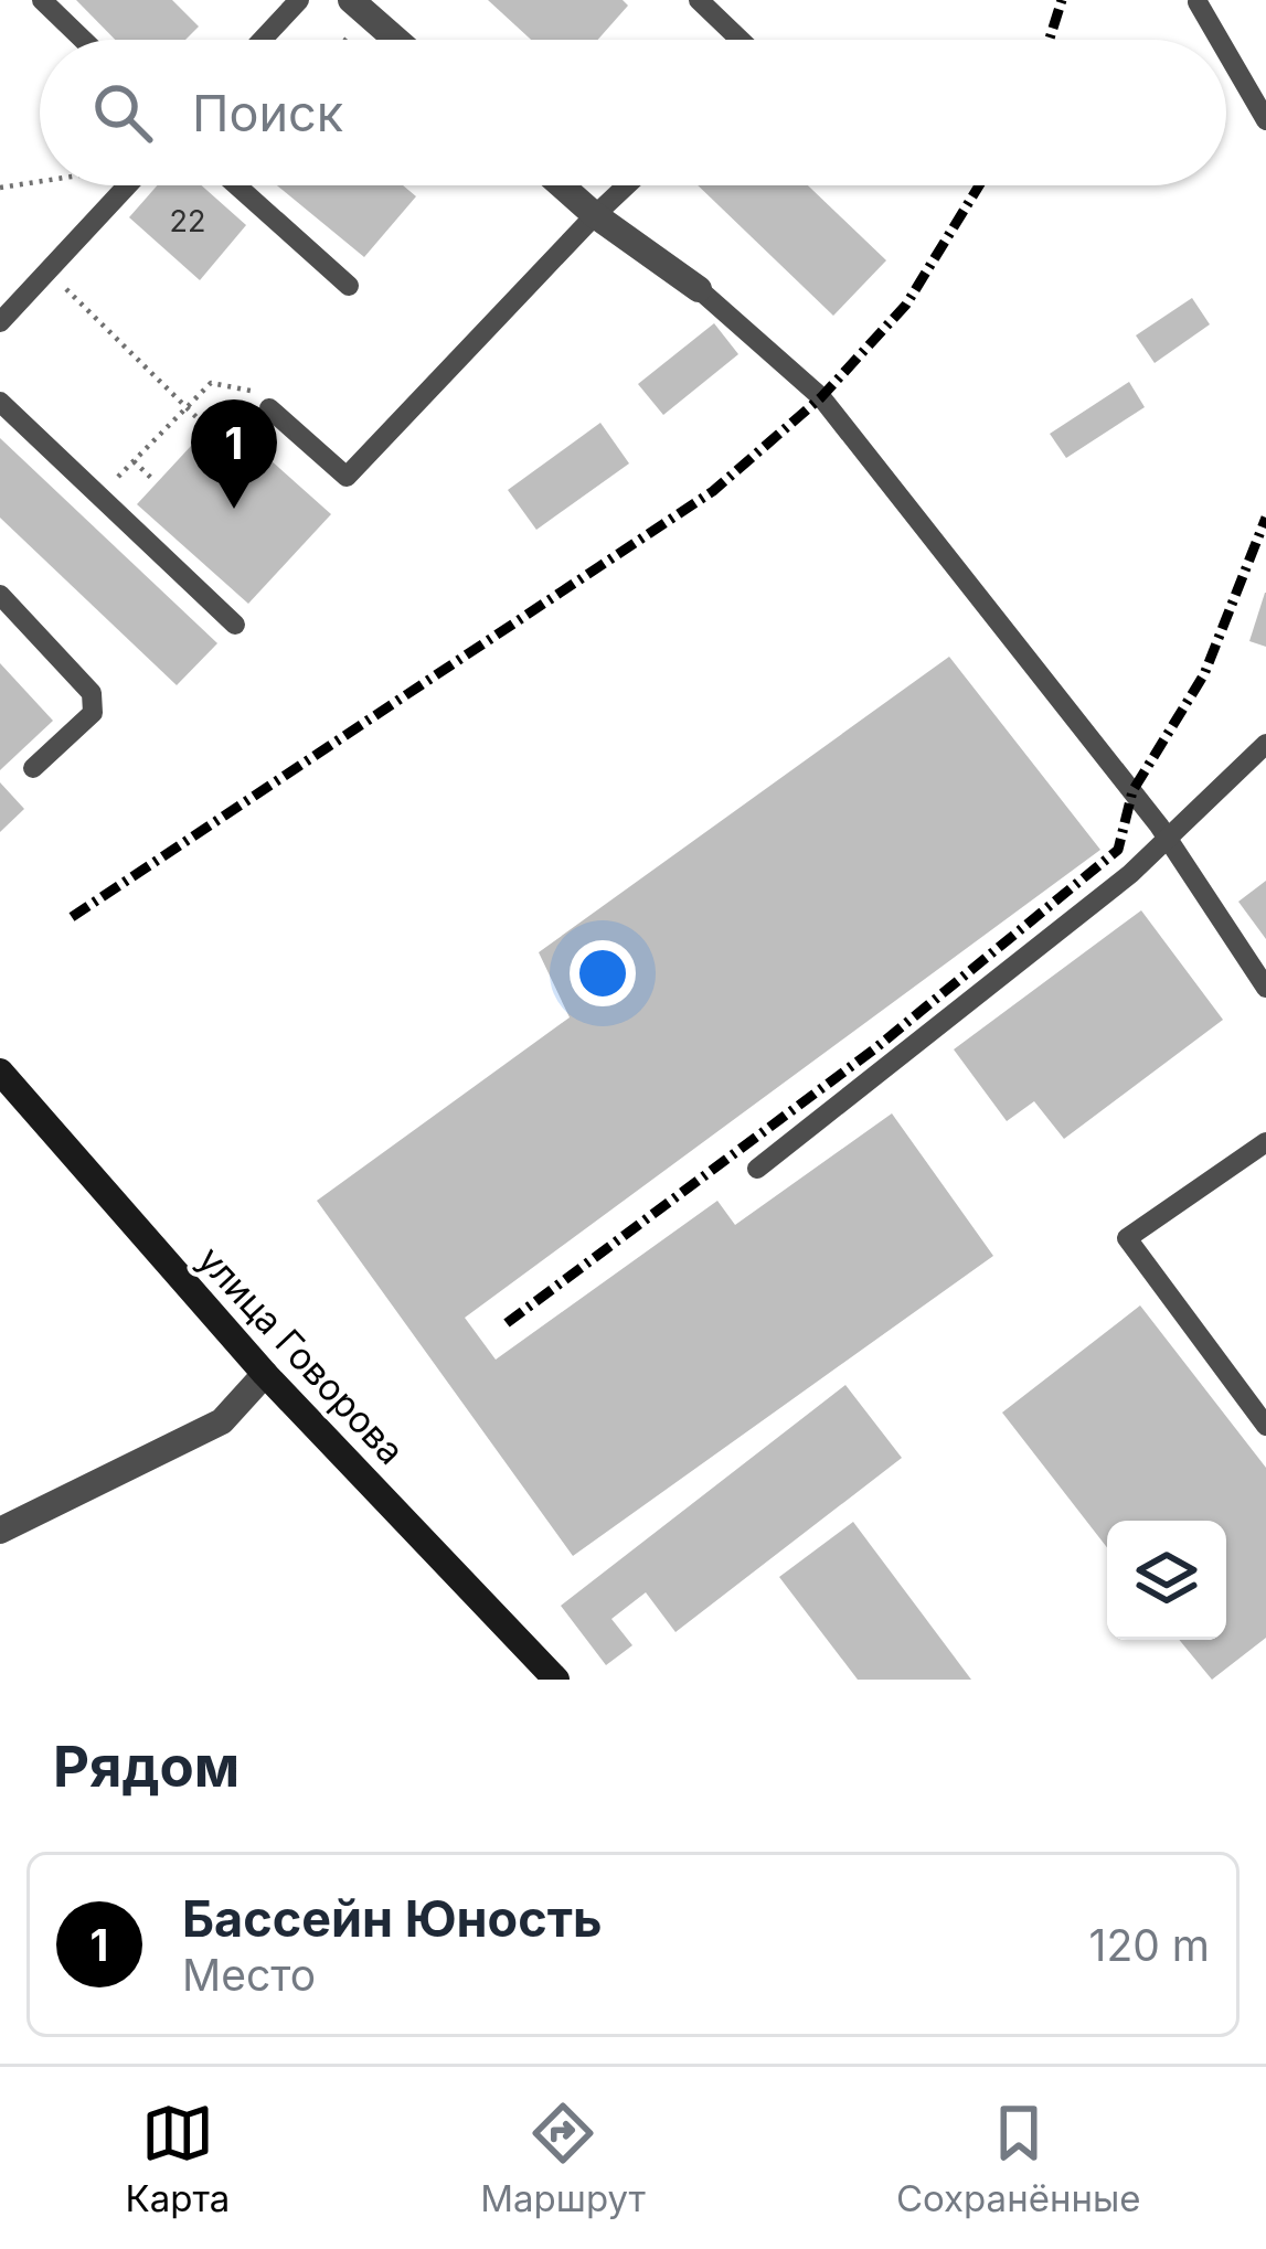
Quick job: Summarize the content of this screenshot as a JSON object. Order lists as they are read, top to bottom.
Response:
{
  "streets": {
    "main road": ["улица Говорова"]
  },
  "house_numbers": ["22"],
  "page": {
    "search": "Поиск",
    "pins": "1",
    "heading": "Рядом",
    "list": [
      {
        "mark": "1",
        "name": "Бассейн Юность",
        "note": "Место",
        "value": "120 m"
      }
    ],
    "nav": ["Карта", "Маршрут", "Сохранённые"]
  }
}
